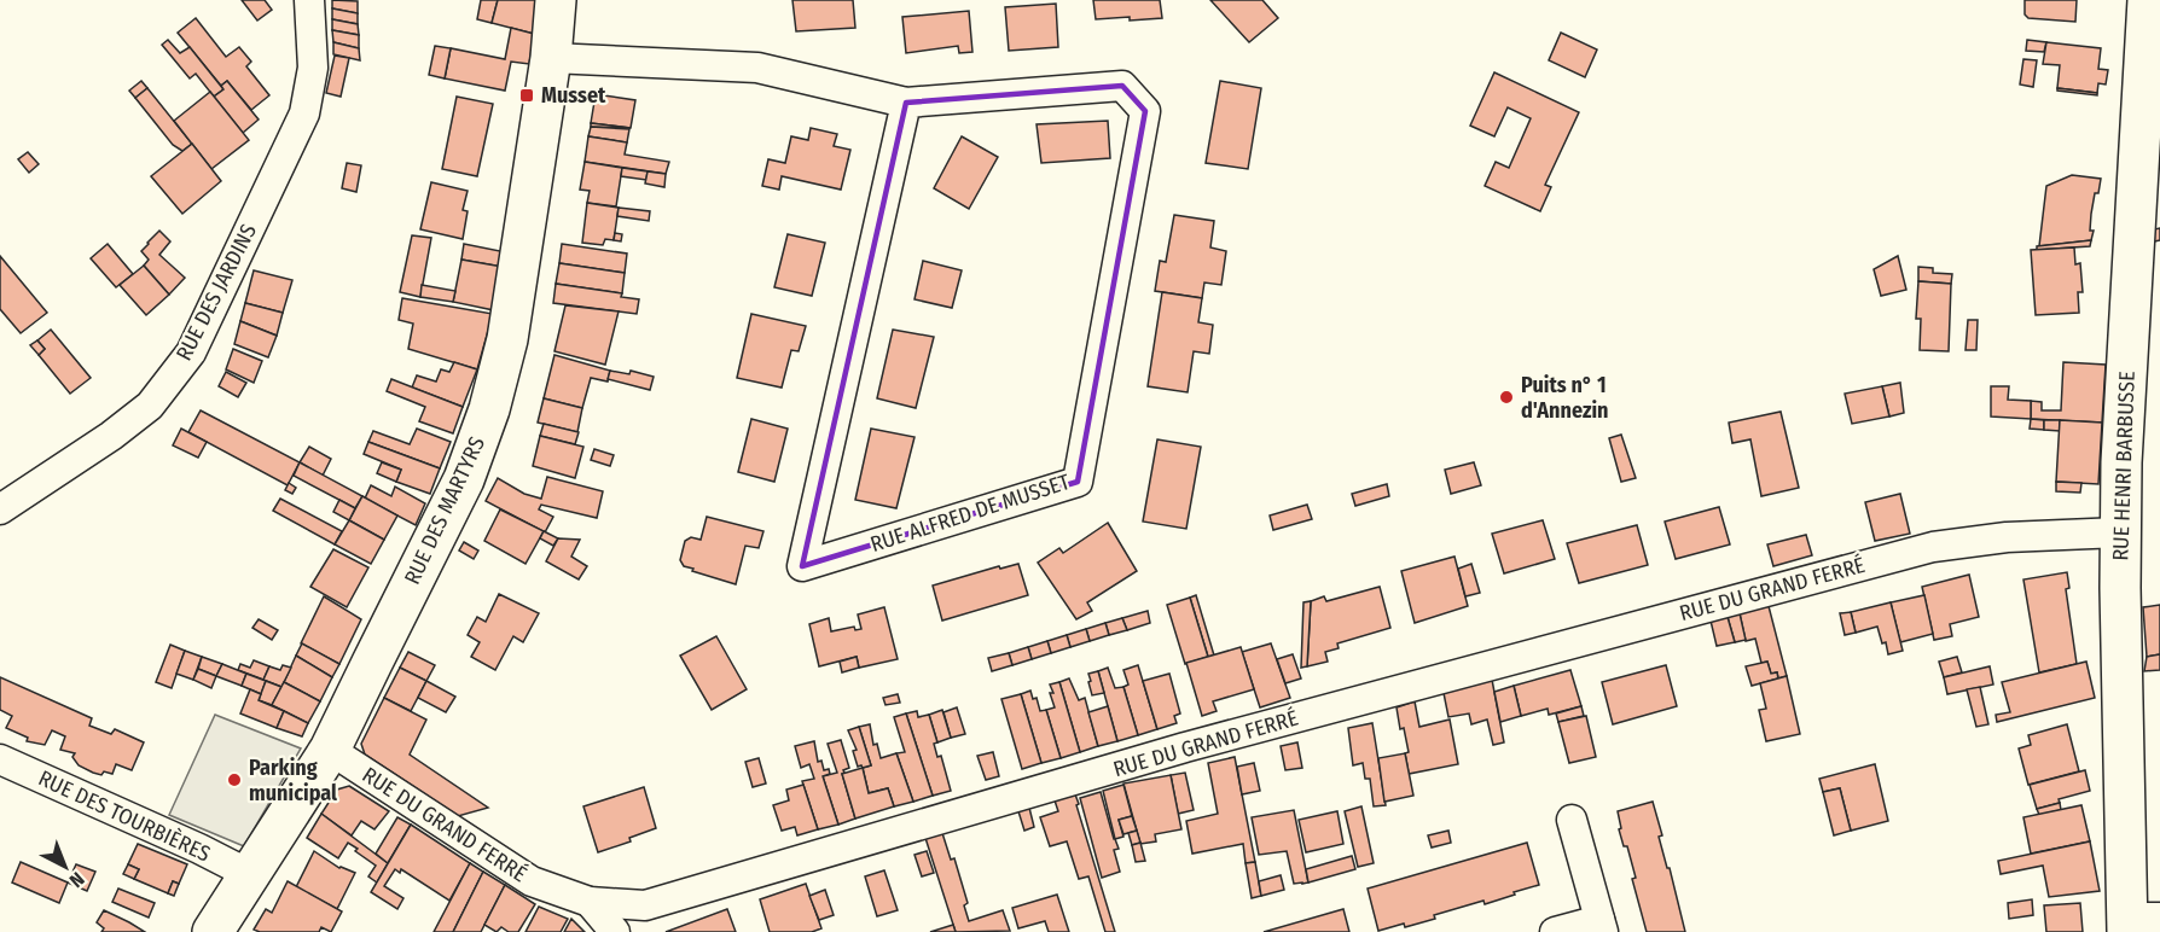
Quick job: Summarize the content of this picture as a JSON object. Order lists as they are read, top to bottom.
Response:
{
  "streets": {
    "street": [
      "RUE DES JARDINS",
      "RUE HENRI BARBUSSE",
      "RUE DES MARTYRS",
      "RUE ALFRED DE MUSSET",
      "RUE DU GRAND FERRÉ",
      "RUE DES TOURBIÈRES"
    ]
  },
  "crossings": [
    ["RUE HENRI BARBUSSE", "RUE DU GRAND FERRÉ"],
    ["RUE DES MARTYRS", "RUE ALFRED DE MUSSET"],
    ["RUE DES MARTYRS", "RUE DU GRAND FERRÉ"],
    ["RUE DES MARTYRS", "RUE DES TOURBIÈRES"]
  ],
  "places": {
    "transit": ["Musset"],
    "other": ["Puits n° 1 d'Annezin", "Parking municipal"]
  },
  "north": "bottom right"
}
